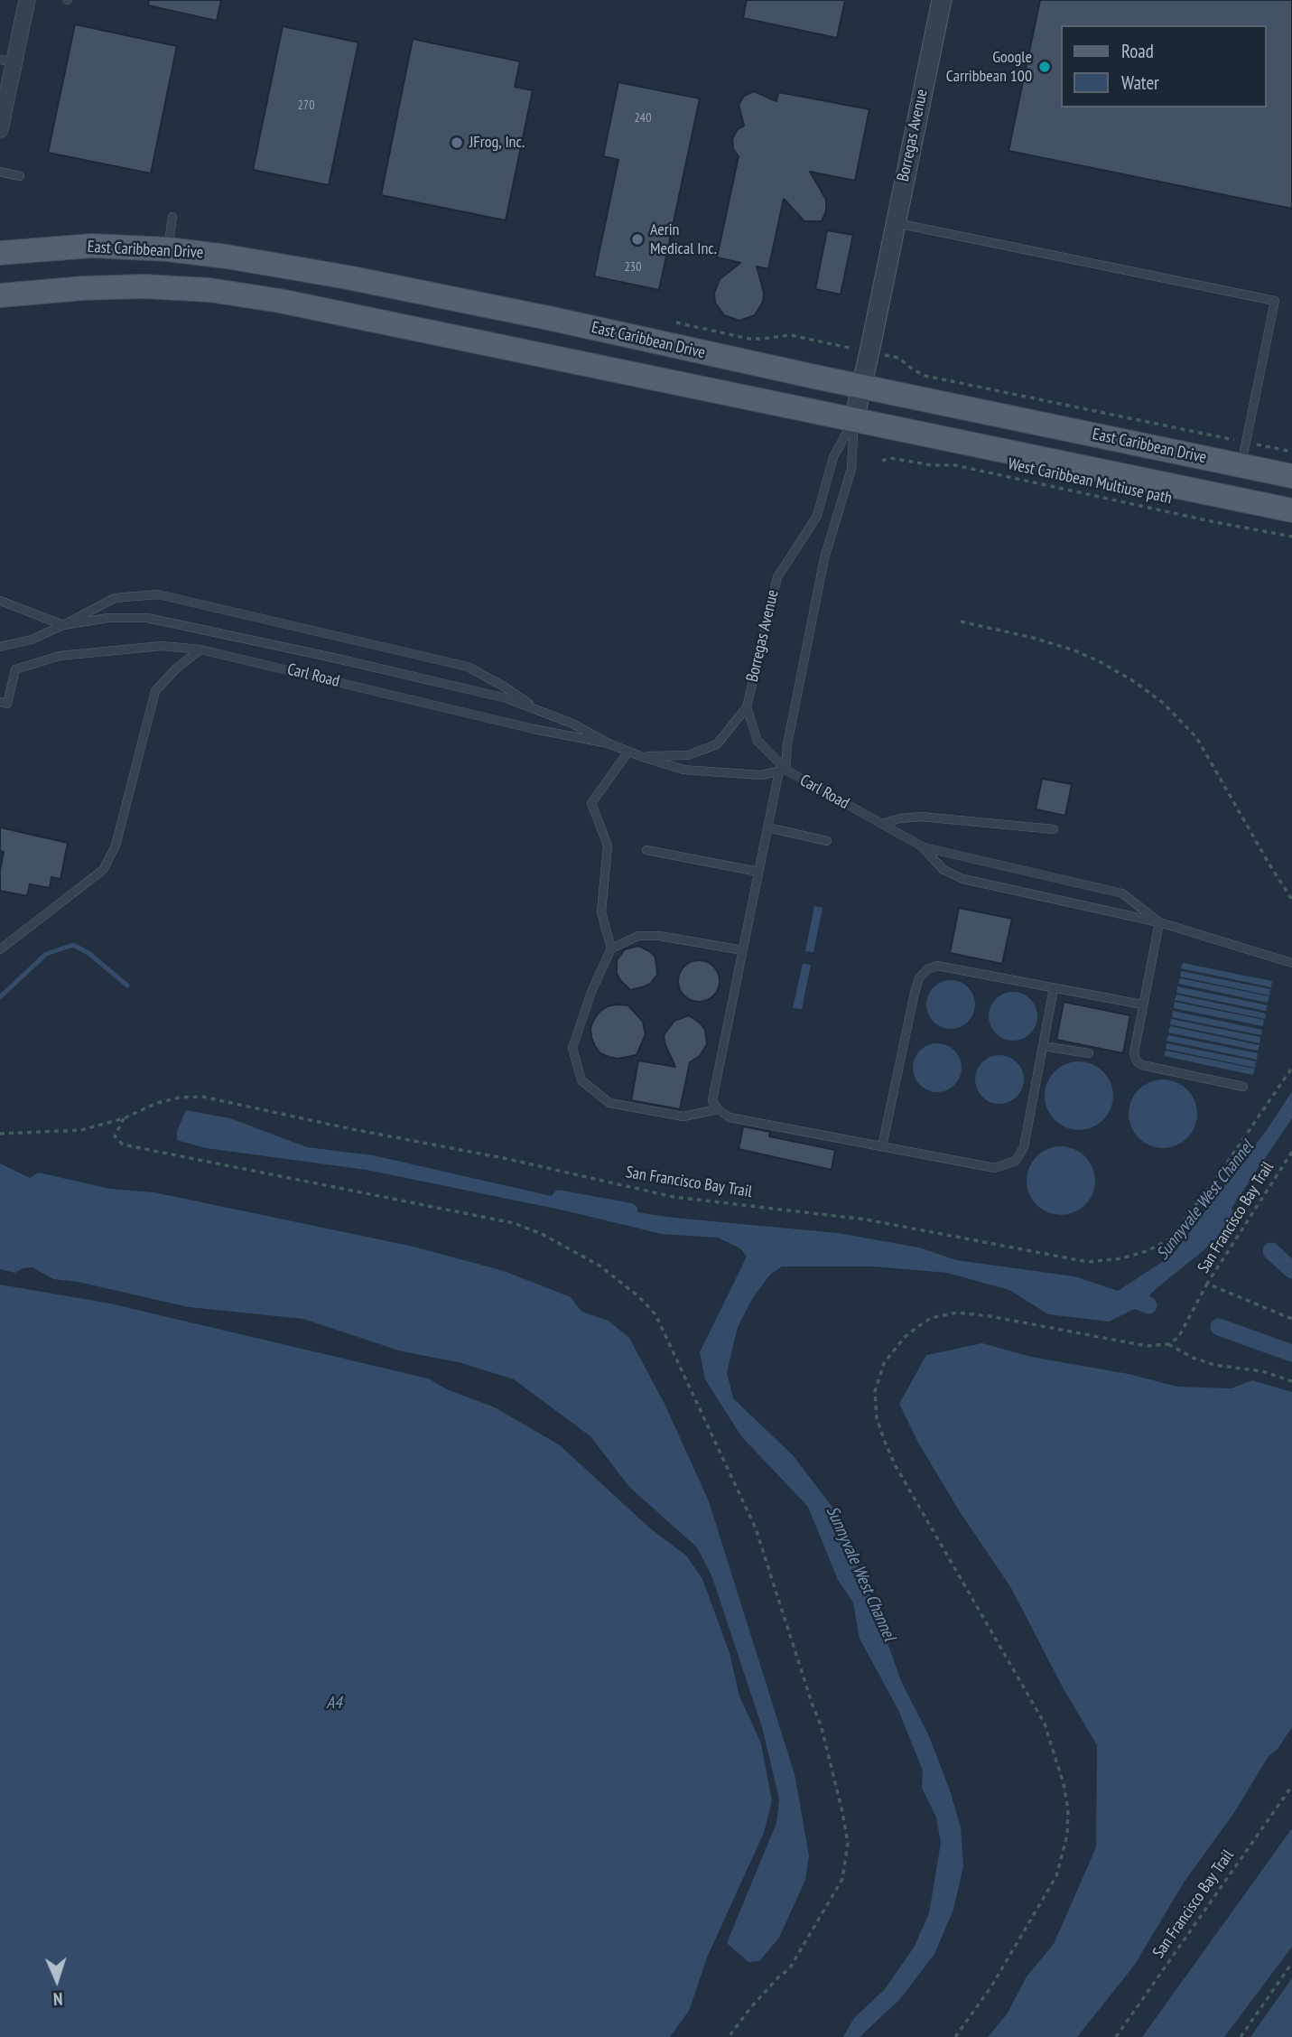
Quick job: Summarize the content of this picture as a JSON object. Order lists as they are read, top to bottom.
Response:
{
  "streets": {
    "main road": ["East Caribbean Drive"],
    "street": ["Borregas Avenue"],
    "lane": ["Carl Road"],
    "path": ["West Caribbean Multiuse path", "San Francisco Bay Trail"]
  },
  "crossings": [
    ["Borregas Avenue", "East Caribbean Drive"],
    ["Borregas Avenue", "Carl Road"]
  ],
  "water": ["Sunnyvale West Channel", "A4"],
  "places": ["Google Carribbean 100", "JFrog, Inc.", "Aerin Medical Inc."],
  "house_numbers": ["270", "240", "230"],
  "legend": ["Road", "Water"],
  "north": "bottom"
}
